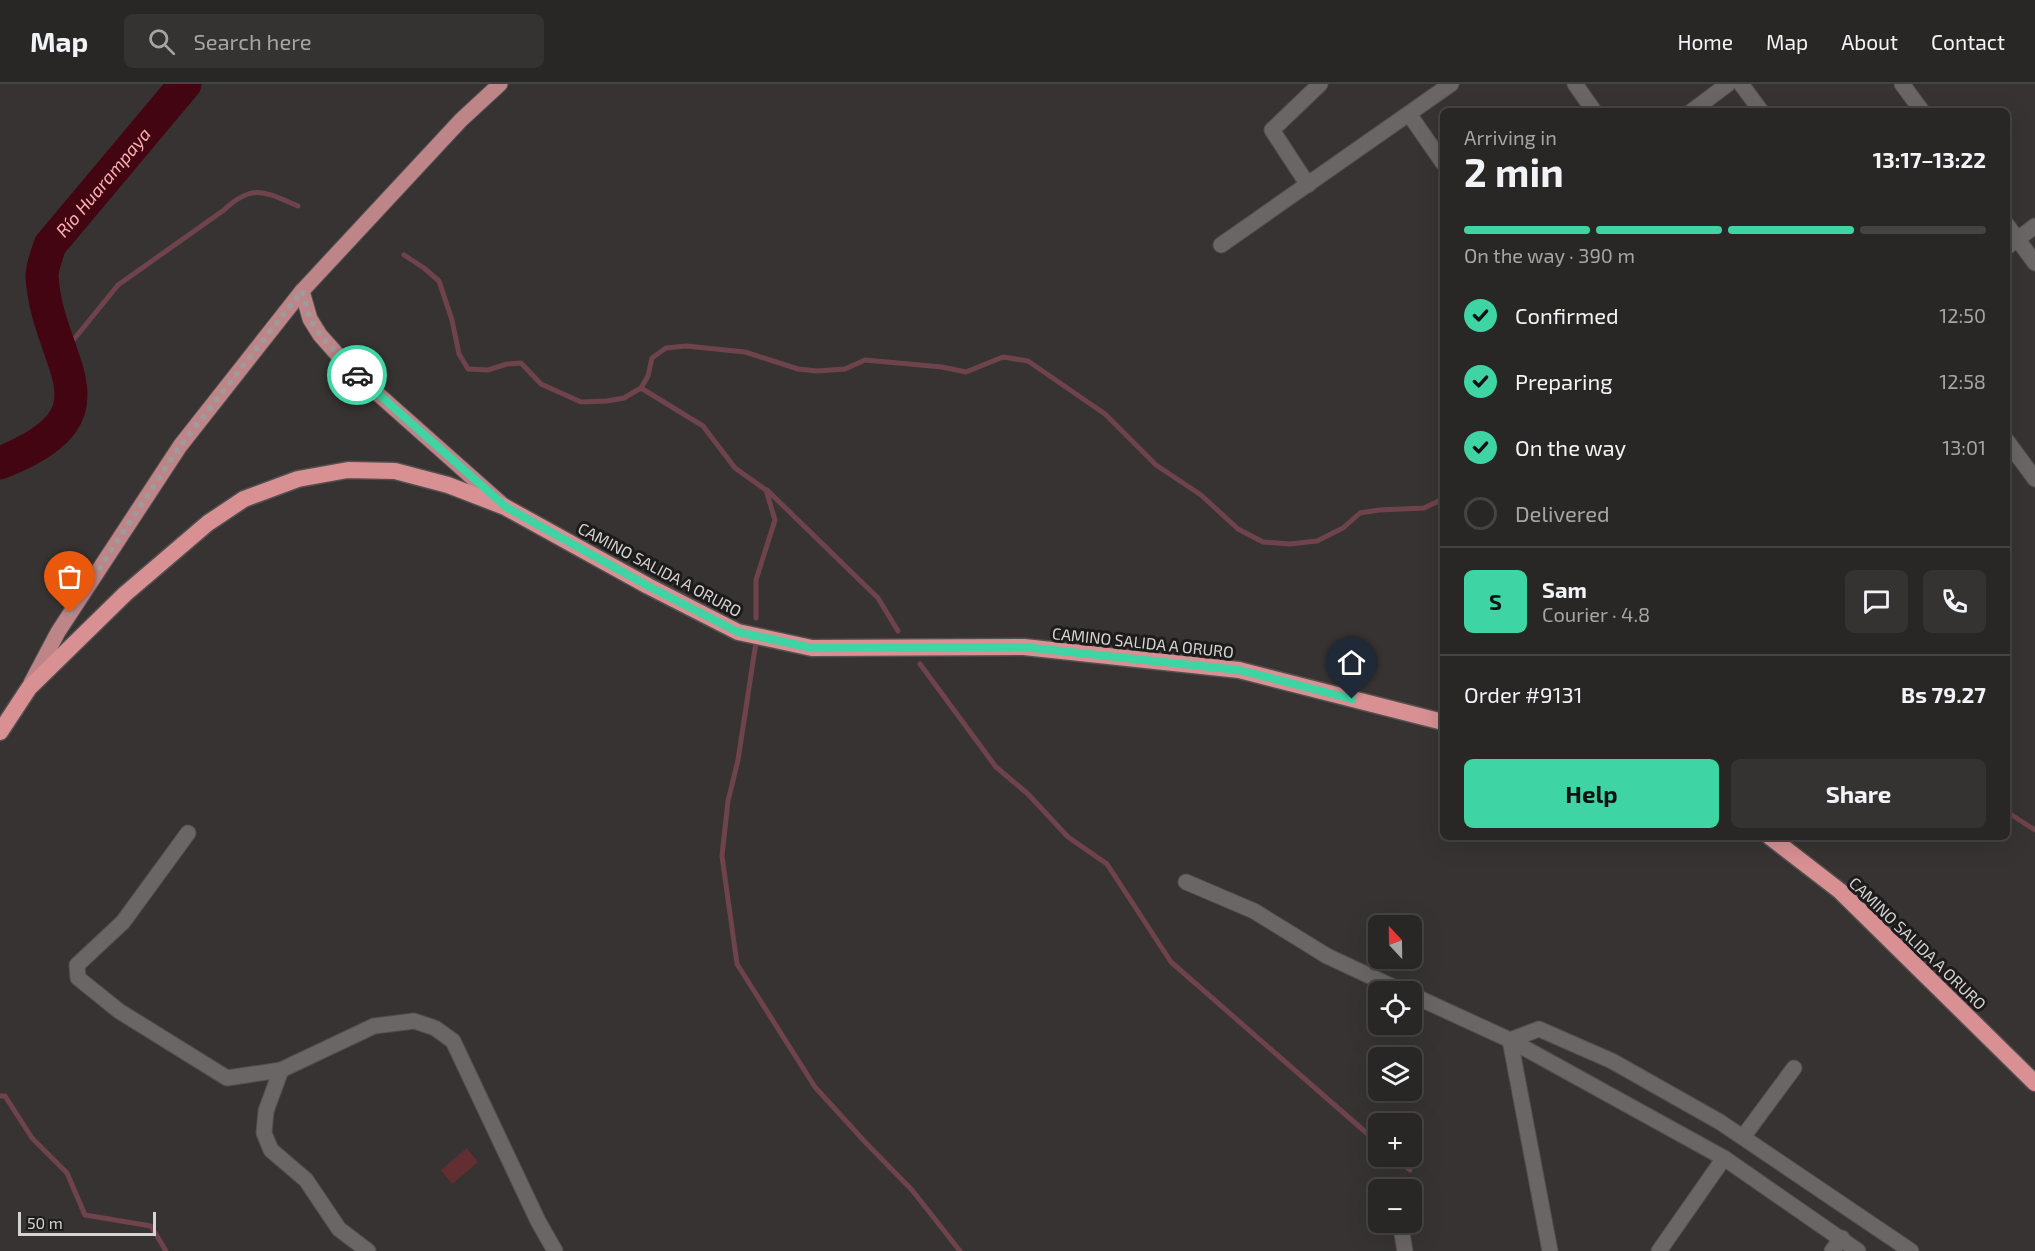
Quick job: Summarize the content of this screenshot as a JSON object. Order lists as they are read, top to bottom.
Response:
{
  "streets": {
    "highway": ["CAMINO SALIDA A ORURO"]
  },
  "water": ["Río Huarampaya"],
  "scale_bar": "50 m",
  "north": "top",
  "page": {
    "header": "Map",
    "search": "Search here",
    "nav": [
      "Home",
      "Map",
      "About",
      "Contact"
    ],
    "heading": ["2 min", "Arriving in", "13:17–13:22"],
    "panel": [
      "Sam",
      "Courier · 4.8",
      "Order #9131",
      "Bs 79.27"
    ],
    "bar": "On the way · 390 m",
    "list": [
      ["Confirmed", "12:50"],
      ["Preparing", "12:58"],
      ["On the way", "13:01"],
      "Delivered"
    ],
    "round": "S",
    "buttons": ["Help", "Share"],
    "map_buttons": ["+", "−"],
    "scale": "50 m"
  }
}
